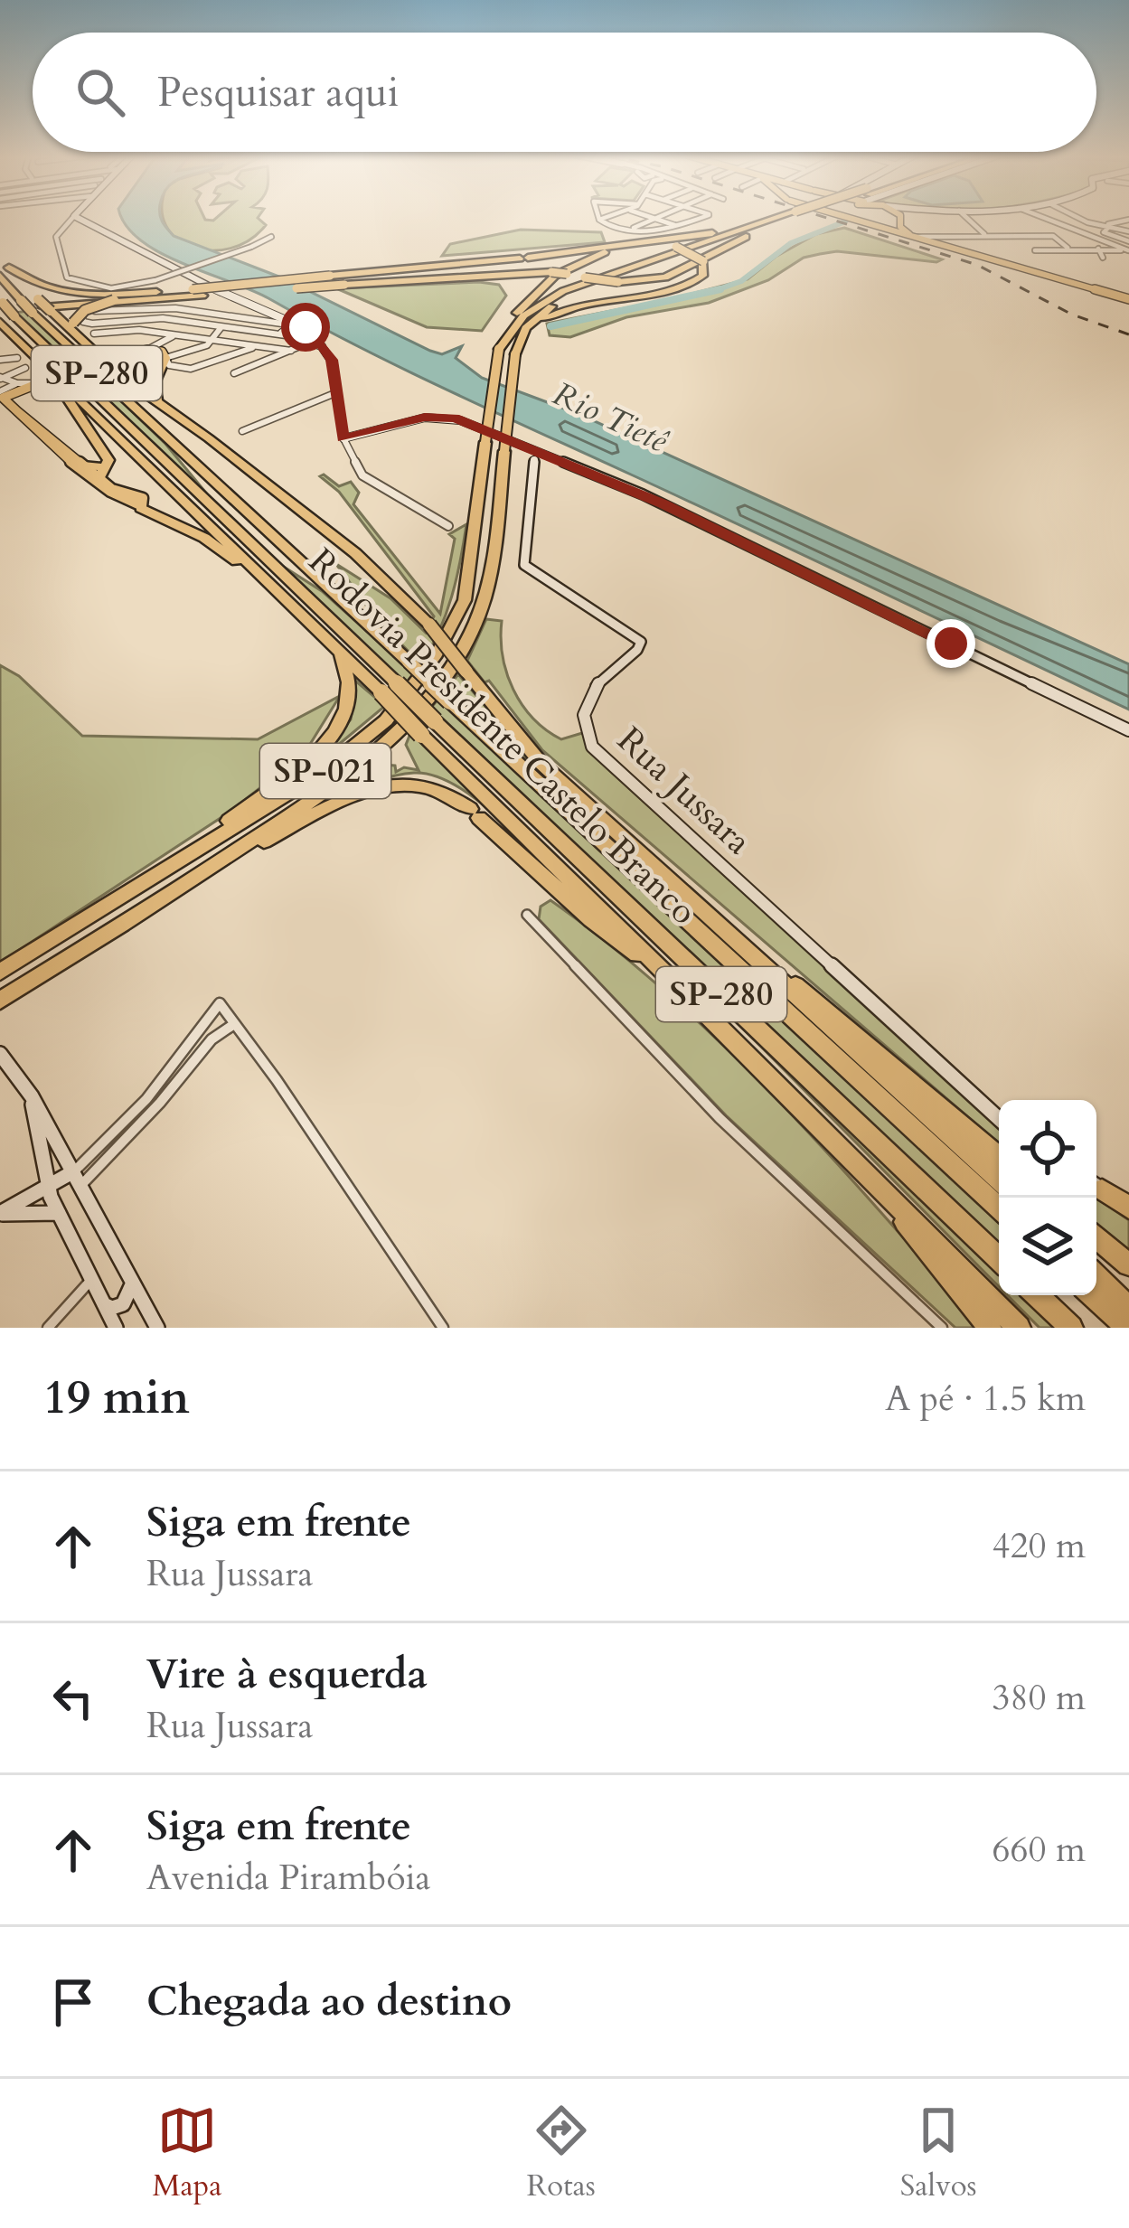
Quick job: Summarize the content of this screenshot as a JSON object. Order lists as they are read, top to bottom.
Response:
{
  "streets": {
    "highway": ["SP-280", "Rodovia Presidente Castelo Branco", "SP-021"],
    "main road": ["Rua Jussara"]
  },
  "water": ["Rio Tietê"],
  "page": {
    "search": "Pesquisar aqui",
    "heading": ["19 min", "A pé · 1.5 km"],
    "list": [
      ["Siga em frente", "Rua Jussara", "420 m"],
      ["Vire à esquerda", "Rua Jussara", "380 m"],
      ["Siga em frente", "Avenida Pirambóia", "660 m"],
      "Chegada ao destino"
    ],
    "nav": ["Mapa", "Rotas", "Salvos"]
  }
}
